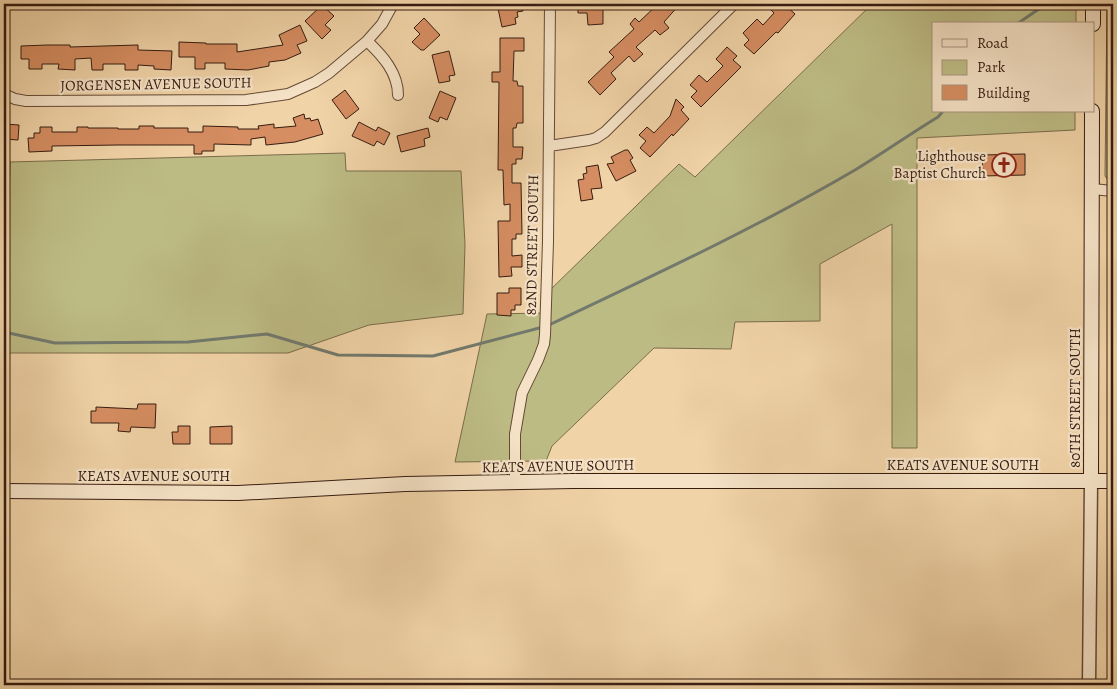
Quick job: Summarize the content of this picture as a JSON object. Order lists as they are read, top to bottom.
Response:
{
  "streets": {
    "main road": ["80TH STREET SOUTH", "KEATS AVENUE SOUTH"],
    "street": ["JORGENSEN AVENUE SOUTH", "82ND STREET SOUTH"]
  },
  "crossings": [
    ["82ND STREET SOUTH", "KEATS AVENUE SOUTH"],
    ["80TH STREET SOUTH", "KEATS AVENUE SOUTH"]
  ],
  "places": {
    "church": ["Lighthouse Baptist Church"]
  },
  "legend": ["Road", "Park", "Building"]
}
